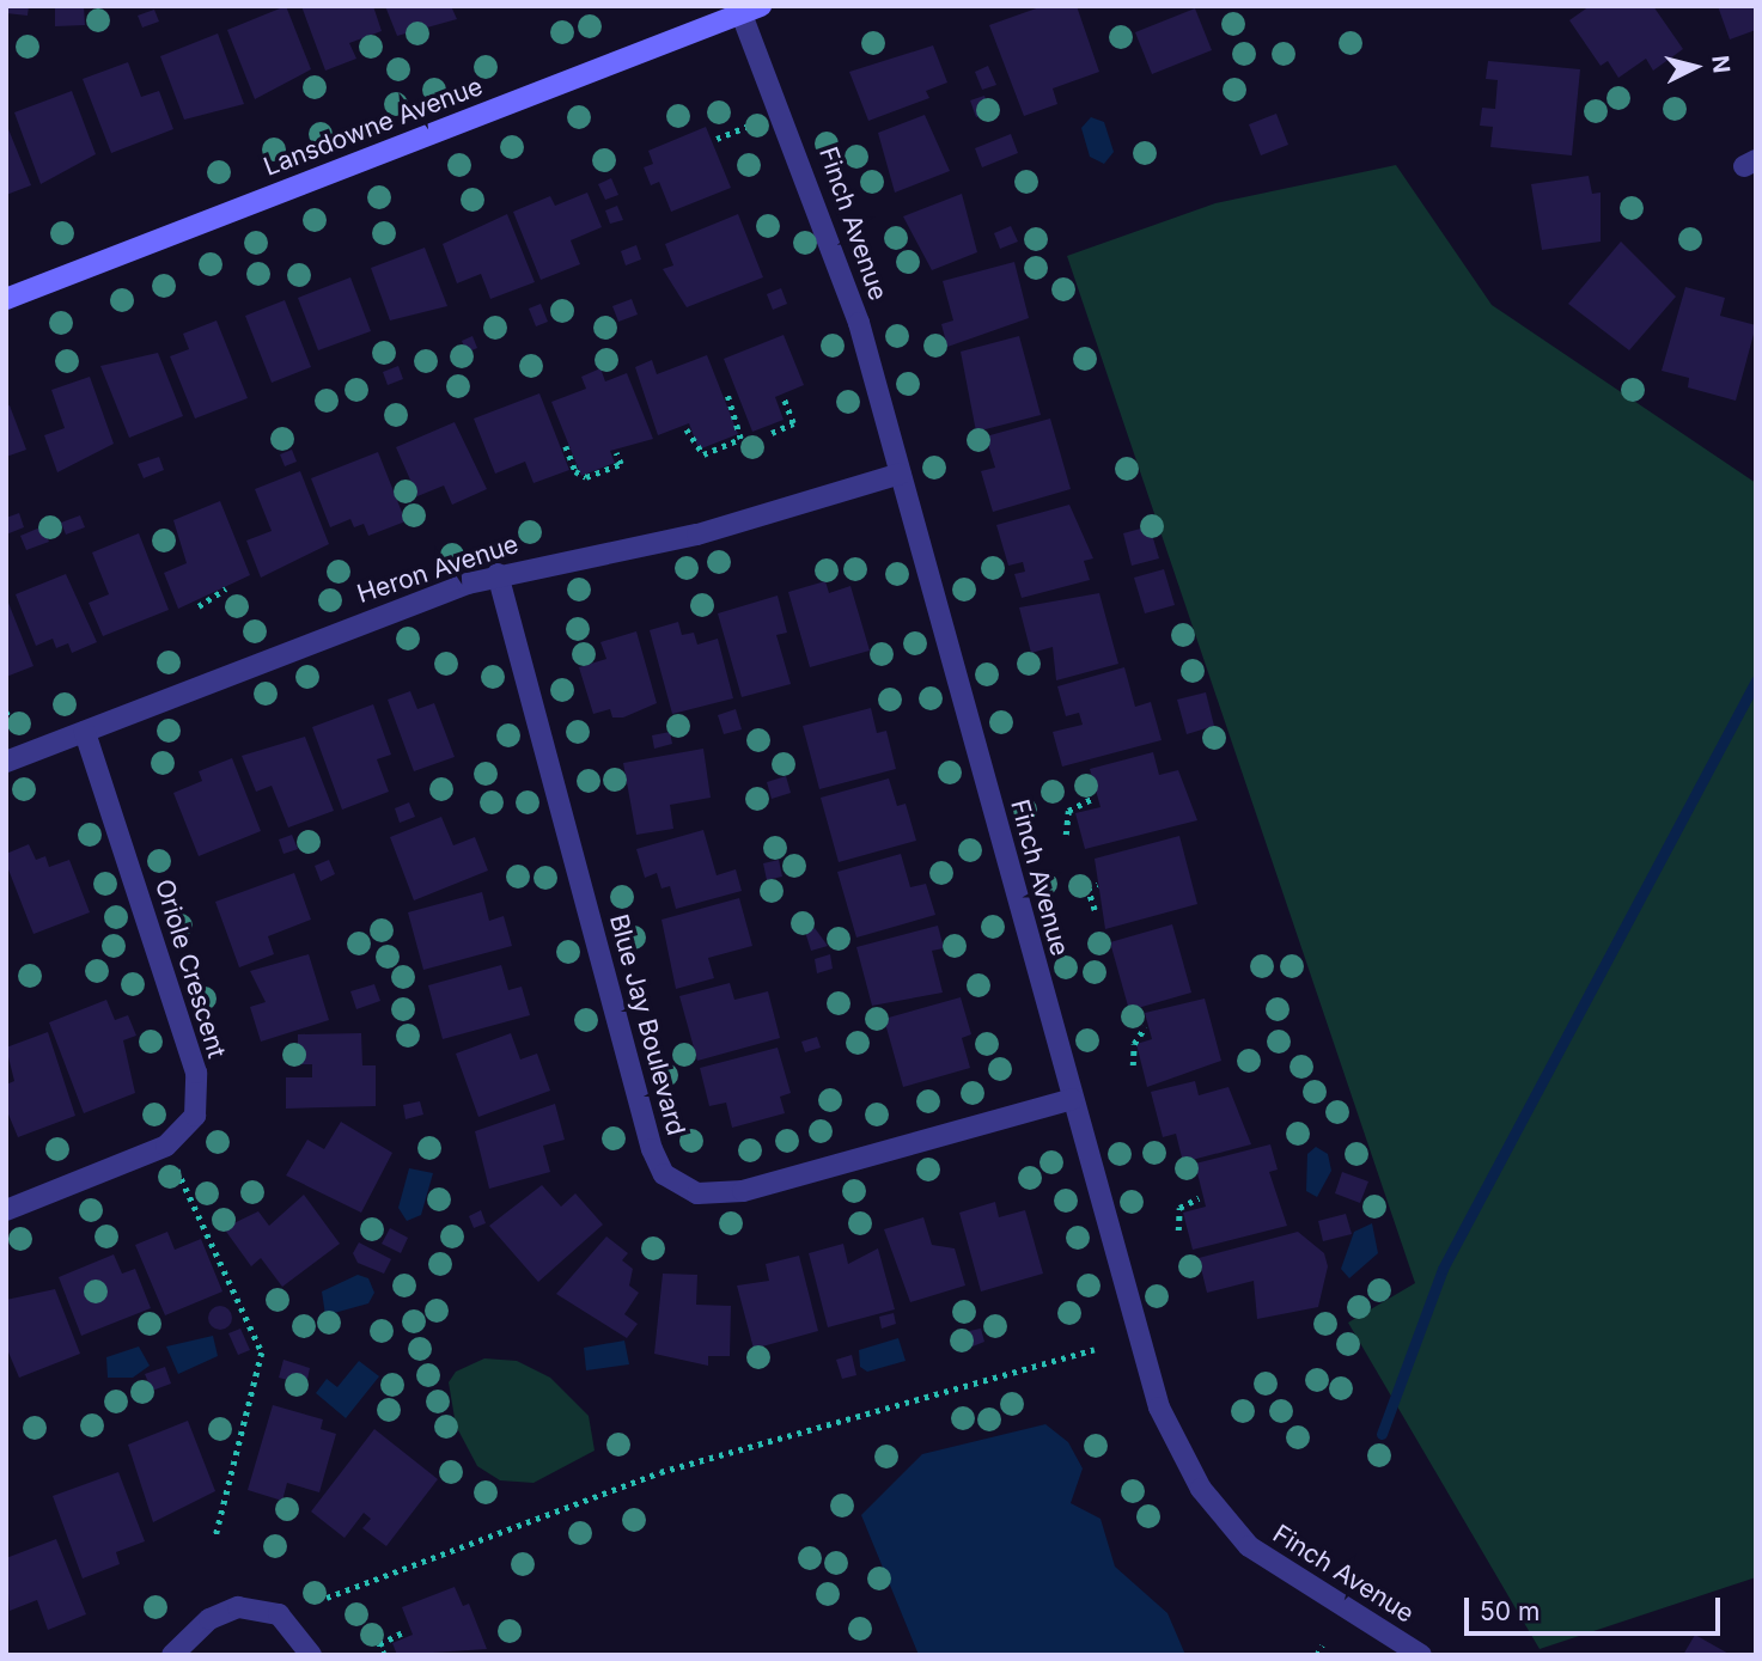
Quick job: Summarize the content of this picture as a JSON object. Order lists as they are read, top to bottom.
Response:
{
  "streets": {
    "main road": ["Lansdowne Avenue"],
    "street": [
      "Finch Avenue",
      "Heron Avenue",
      "Oriole Crescent",
      "Blue Jay Boulevard"
    ]
  },
  "crossings": [
    ["Lansdowne Avenue", "Finch Avenue"],
    ["Finch Avenue", "Heron Avenue"],
    ["Finch Avenue", "Blue Jay Boulevard"],
    ["Heron Avenue", "Oriole Crescent"],
    ["Heron Avenue", "Blue Jay Boulevard"]
  ],
  "scale_bar": "50 m",
  "north": "right"
}
